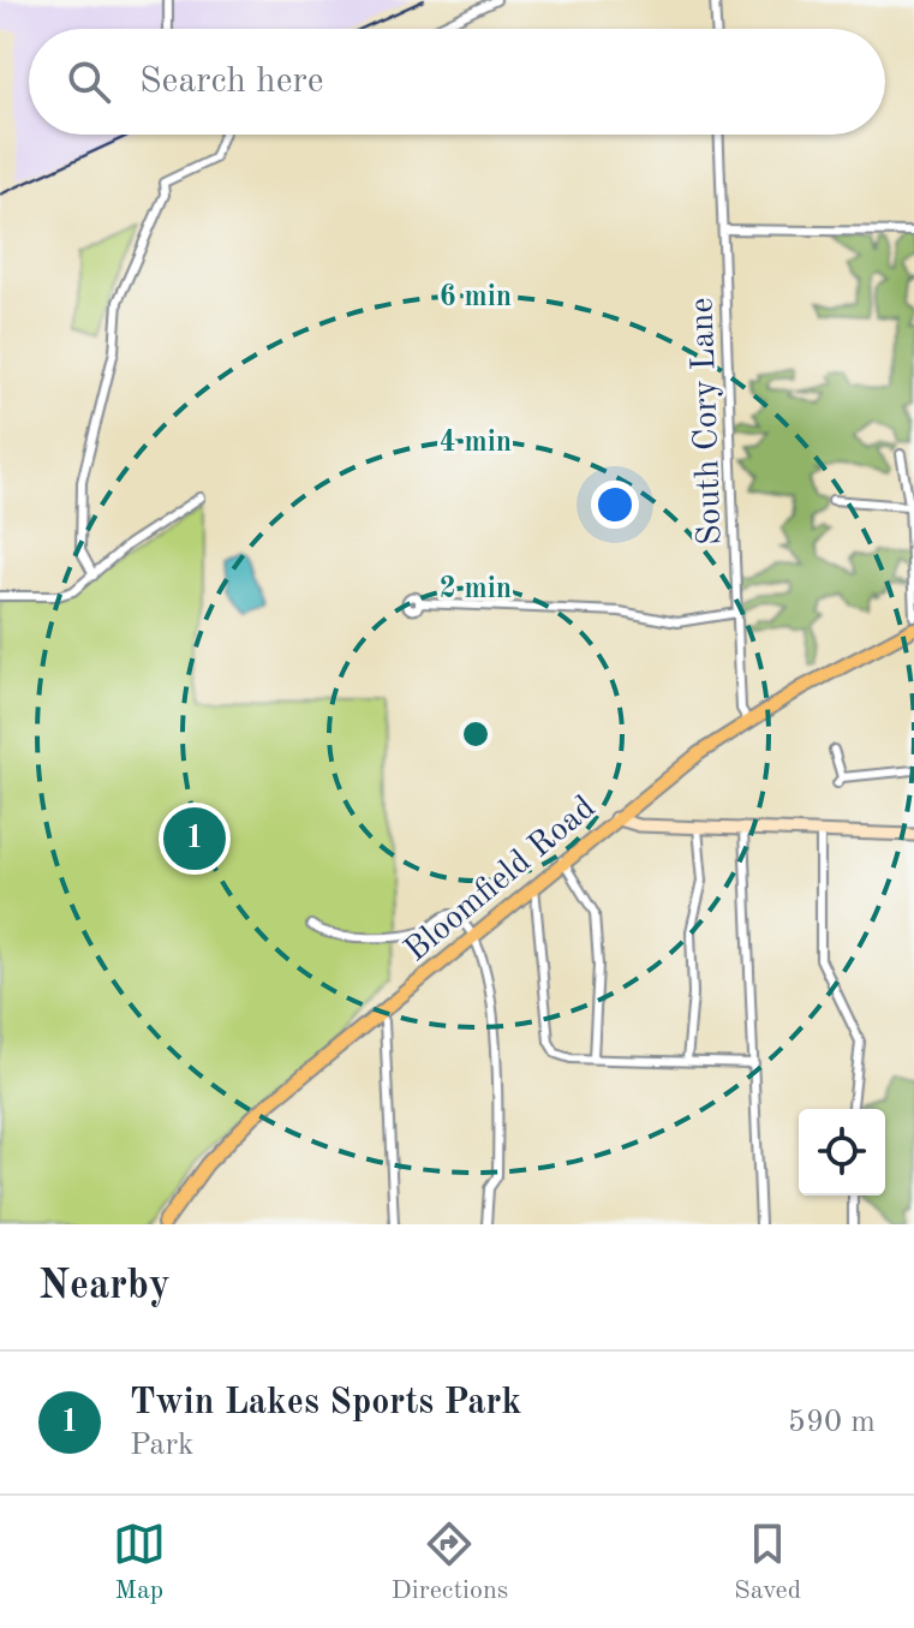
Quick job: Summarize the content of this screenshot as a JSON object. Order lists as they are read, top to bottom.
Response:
{
  "streets": {
    "main road": ["Bloomfield Road"],
    "street": ["South Cory Lane"]
  },
  "crossings": [
    ["South Cory Lane", "Bloomfield Road"]
  ],
  "page": {
    "search": "Search here",
    "pins": "1",
    "heading": "Nearby",
    "list": [
      {
        "mark": "1",
        "name": "Twin Lakes Sports Park",
        "note": "Park",
        "value": "590 m"
      }
    ],
    "nav": ["Map", "Directions", "Saved"]
  },
  "rings": ["6 min", "4 min", "2 min"]
}
